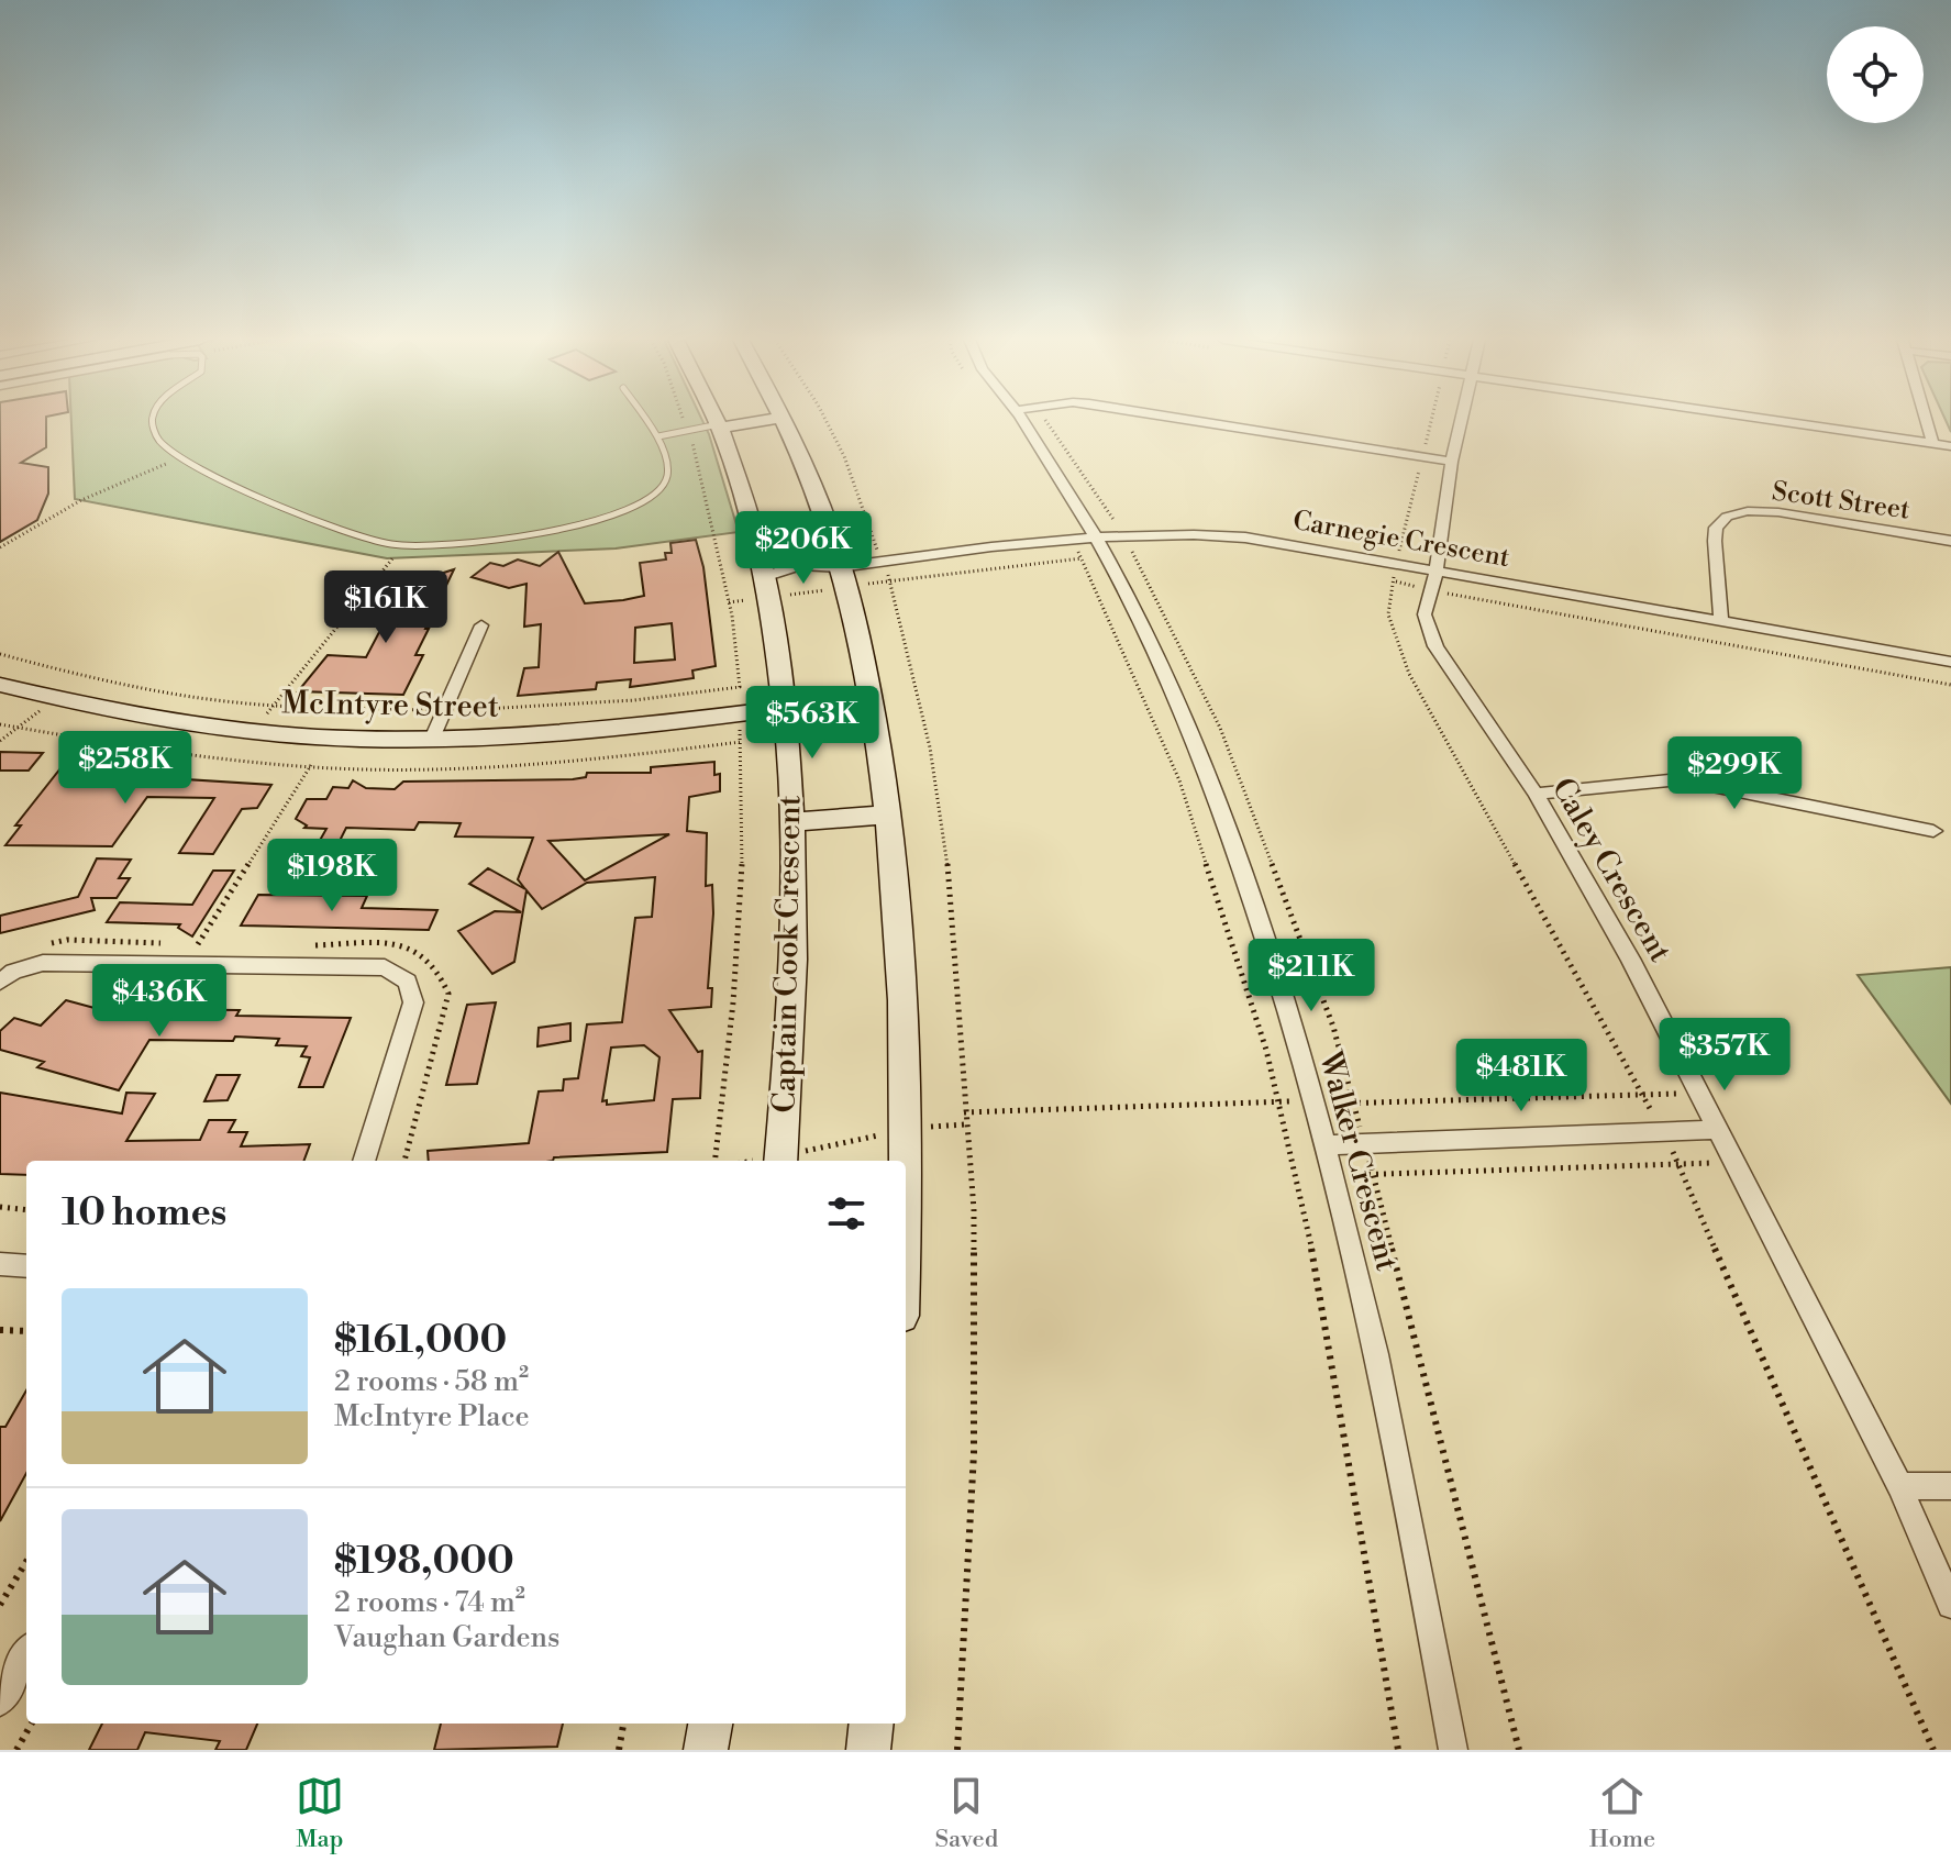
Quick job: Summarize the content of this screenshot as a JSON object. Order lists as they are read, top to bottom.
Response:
{
  "streets": {
    "main road": ["McIntyre Street", "Captain Cook Crescent"],
    "street": [
      "Scott Street",
      "Carnegie Crescent",
      "Caley Crescent",
      "Walker Crescent"
    ]
  },
  "crossings": [
    ["Scott Street", "Carnegie Crescent"],
    ["Carnegie Crescent", "Caley Crescent"],
    ["Carnegie Crescent", "Captain Cook Crescent"],
    ["Carnegie Crescent", "Walker Crescent"],
    ["McIntyre Street", "Captain Cook Crescent"]
  ],
  "page": {
    "price": [
      "$206K",
      "$161K",
      "$563K",
      "$258K",
      "$299K",
      "$198K",
      "$211K",
      "$436K",
      "$357K",
      "$481K"
    ],
    "heading": "10 homes",
    "list": [
      {
        "name": "$161,000",
        "note": "2 rooms · 58 m² · McIntyre Place"
      },
      {
        "name": "$198,000",
        "note": "2 rooms · 74 m² · Vaughan Gardens"
      }
    ],
    "tabs": ["Map", "Saved", "Home"]
  }
}
